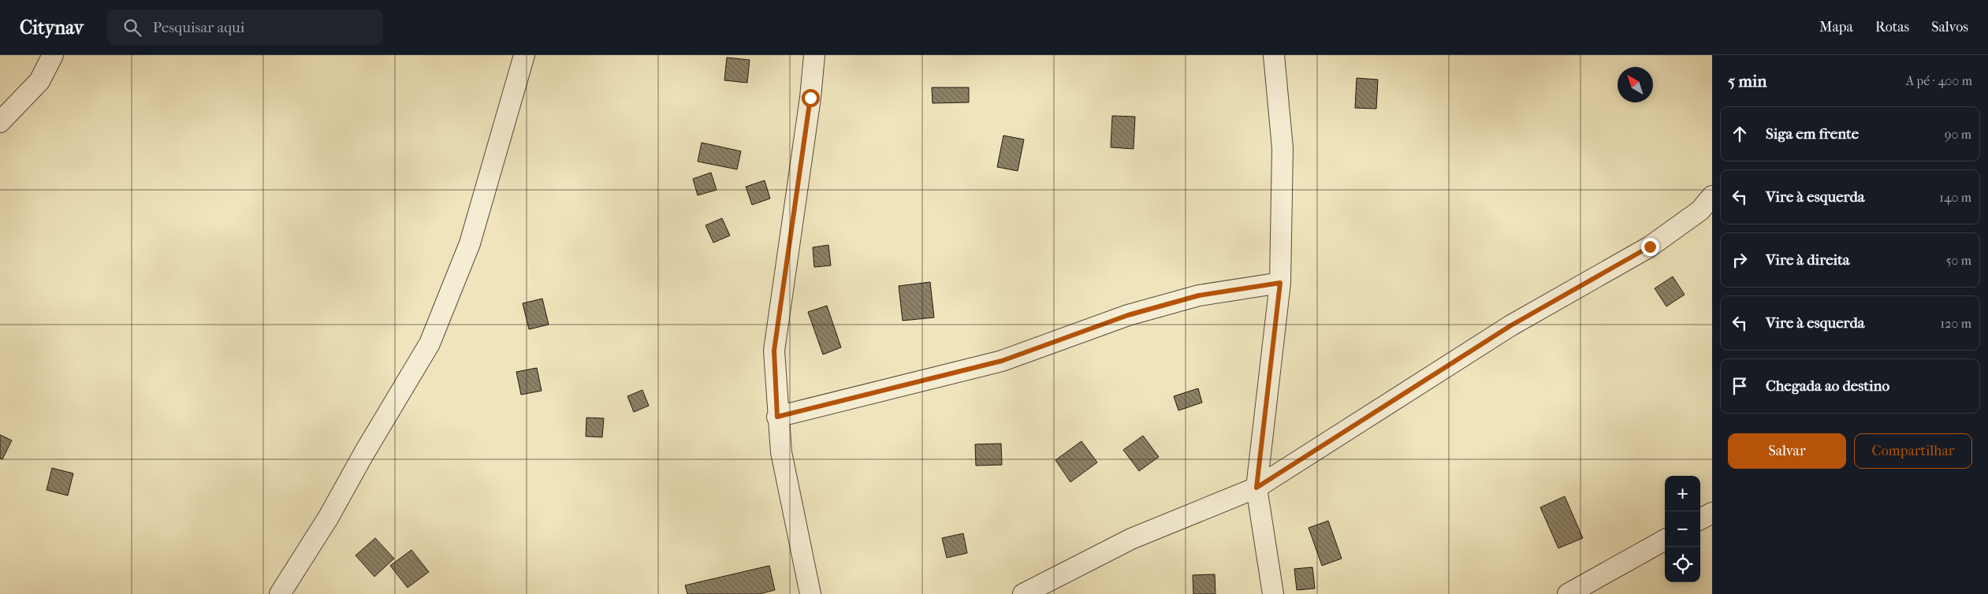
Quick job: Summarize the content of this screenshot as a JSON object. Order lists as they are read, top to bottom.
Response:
{
  "north": "top left",
  "page": {
    "header": "Citynav",
    "search": "Pesquisar aqui",
    "nav": ["Mapa", "Rotas", "Salvos"],
    "heading": ["5 min", "A pé · 400 m"],
    "list": [
      ["Siga em frente", "90 m"],
      ["Vire à esquerda", "140 m"],
      ["Vire à direita", "50 m"],
      ["Vire à esquerda", "120 m"],
      "Chegada ao destino"
    ],
    "buttons": ["Salvar", "Compartilhar"],
    "map_buttons": ["+", "−"]
  }
}
